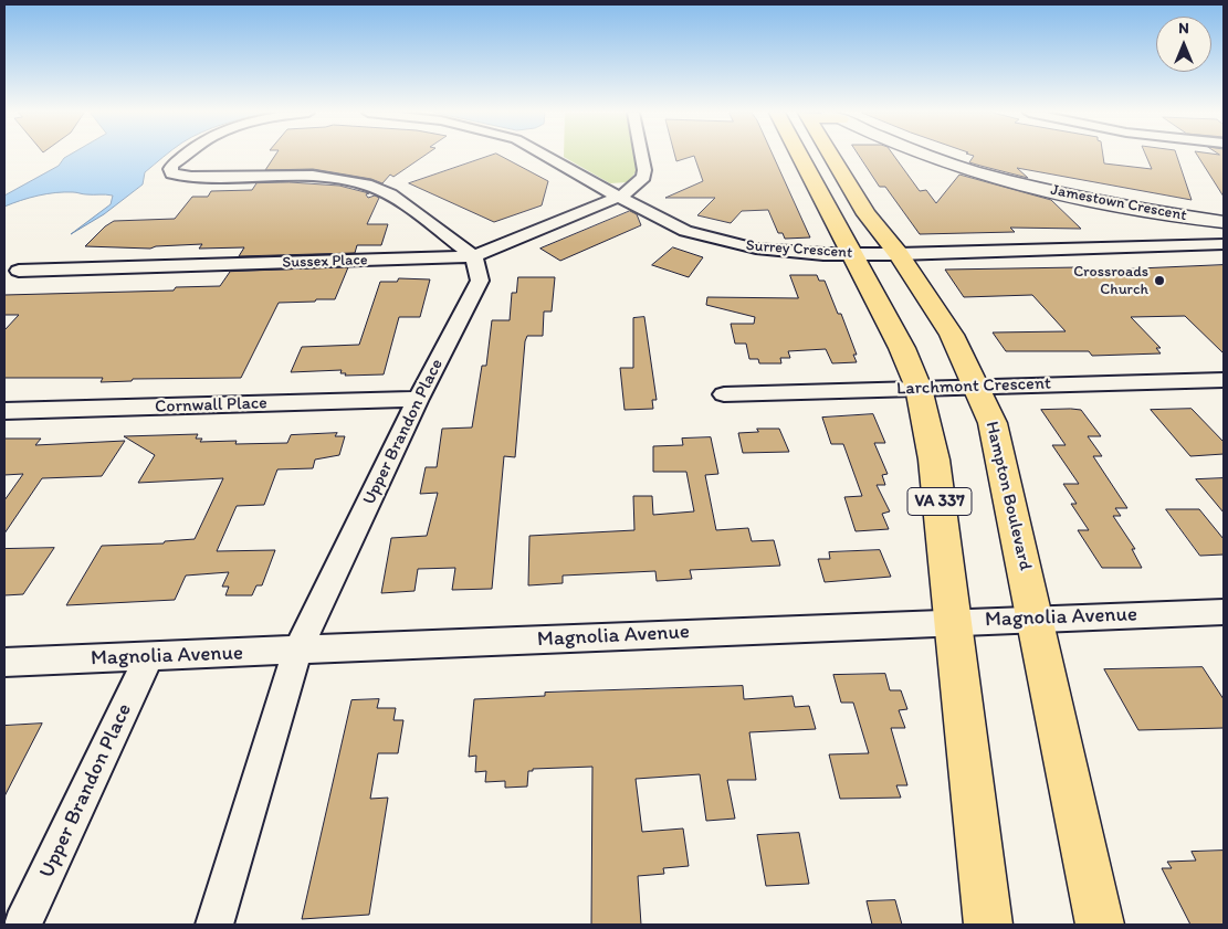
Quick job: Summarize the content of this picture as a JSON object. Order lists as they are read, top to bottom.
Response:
{
  "streets": {
    "main road": ["Jamestown Crescent", "Hampton Boulevard", "VA 337"],
    "street": [
      "Surrey Crescent",
      "Sussex Place",
      "Larchmont Crescent",
      "Cornwall Place",
      "Upper Brandon Place",
      "Magnolia Avenue"
    ]
  },
  "crossings": [
    ["Surrey Crescent", "Sussex Place"],
    ["Surrey Crescent", "Hampton Boulevard"],
    ["Surrey Crescent", "VA 337"],
    ["Sussex Place", "Upper Brandon Place"],
    ["Larchmont Crescent", "Hampton Boulevard"],
    ["Larchmont Crescent", "VA 337"],
    ["Cornwall Place", "Upper Brandon Place"],
    ["Upper Brandon Place", "Magnolia Avenue"],
    ["Hampton Boulevard", "Magnolia Avenue"],
    ["VA 337", "Magnolia Avenue"]
  ],
  "places": ["Crossroads Church"],
  "north": "top"
}
